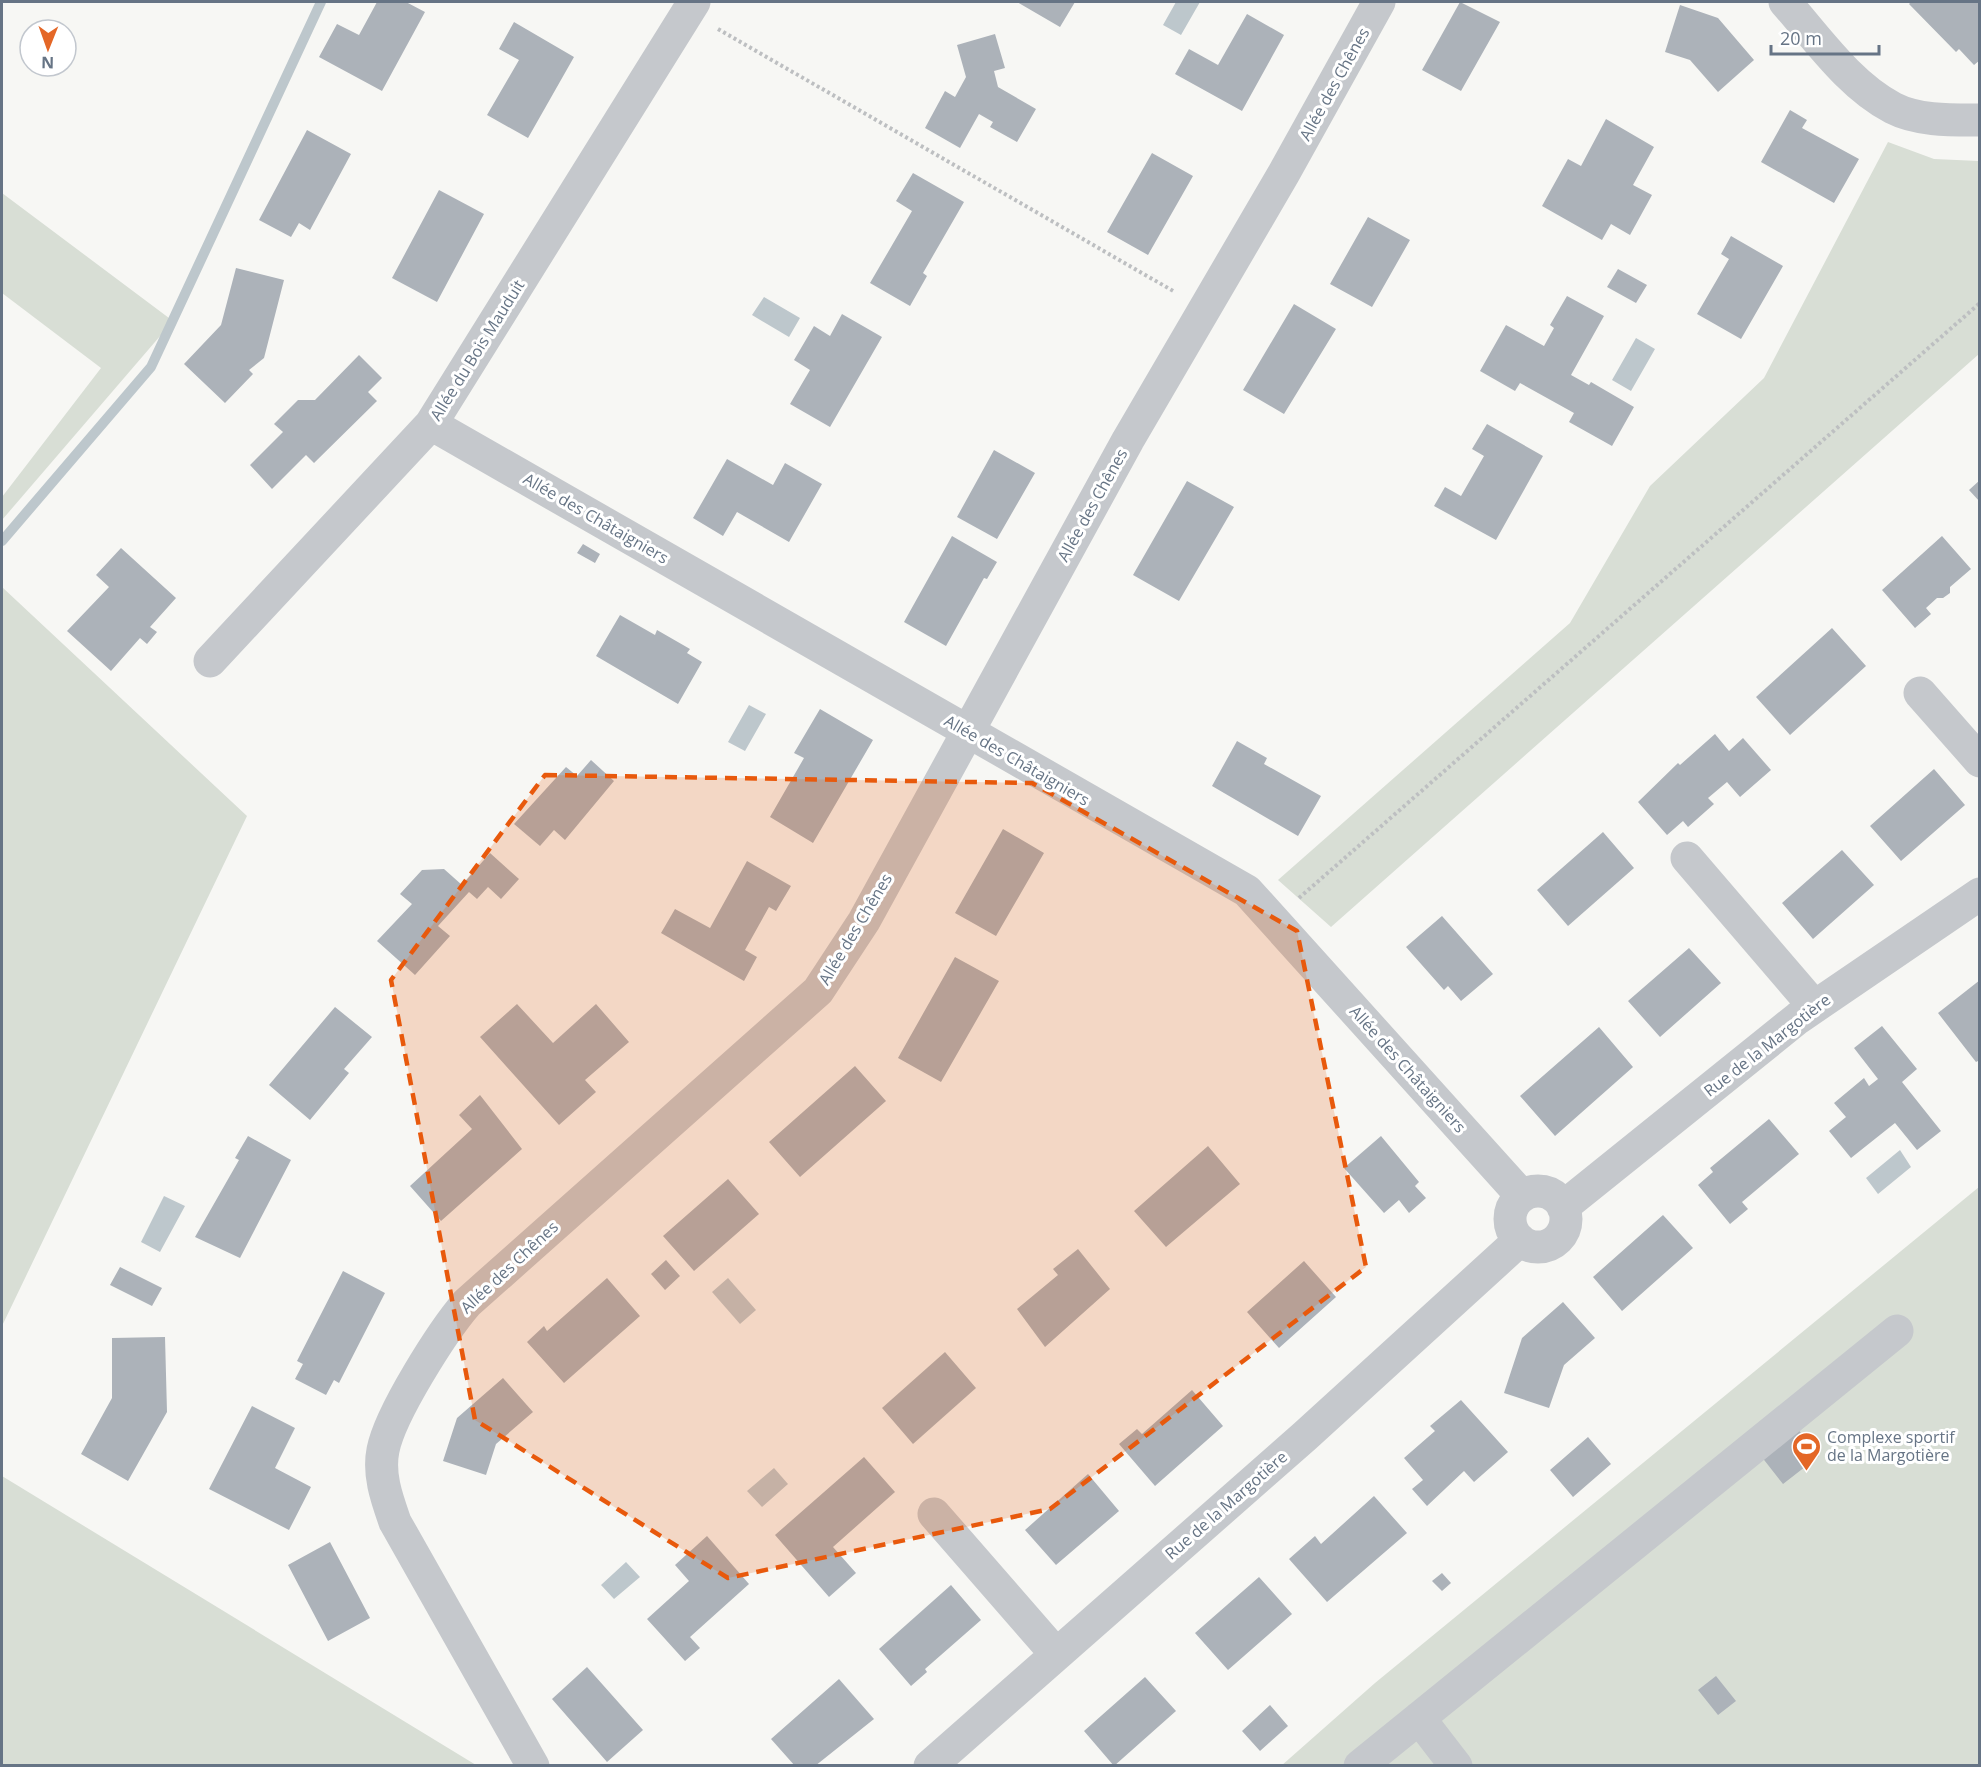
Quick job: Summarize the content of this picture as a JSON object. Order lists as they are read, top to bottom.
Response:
{
  "streets": {
    "street": [
      "Allée des Chênes",
      "Allée du Bois Mauduit",
      "Allée des Châtaigniers",
      "Rue de la Margotière"
    ]
  },
  "crossings": [
    ["Allée des Chênes", "Allée des Châtaigniers"],
    ["Allée du Bois Mauduit", "Allée des Châtaigniers"],
    ["Allée des Châtaigniers", "Rue de la Margotière"]
  ],
  "places": {
    "sports": ["Complexe sportif de la Margotière"]
  },
  "scale_bar": "20 m",
  "north": "bottom"
}
